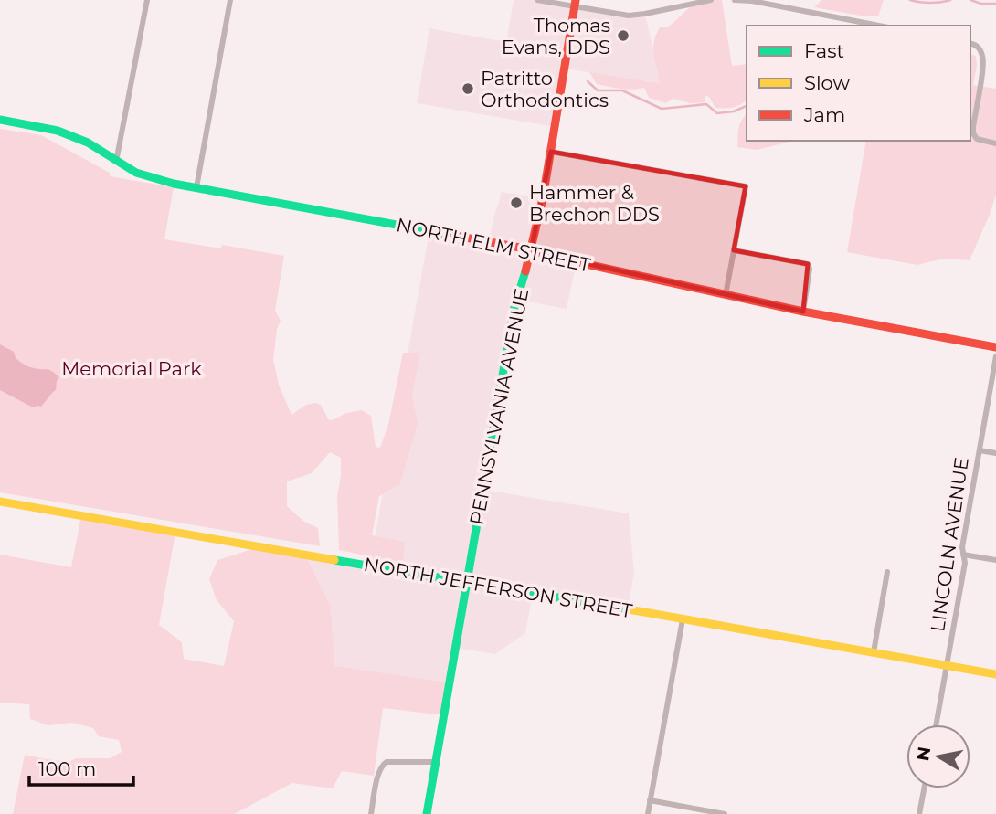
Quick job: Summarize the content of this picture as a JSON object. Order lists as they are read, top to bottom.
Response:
{
  "streets": {
    "main road": ["NORTH ELM STREET", "PENNSYLVANIA AVENUE", "NORTH JEFFERSON STREET"],
    "street": ["LINCOLN AVENUE"]
  },
  "crossings": [
    ["NORTH ELM STREET", "PENNSYLVANIA AVENUE"],
    ["PENNSYLVANIA AVENUE", "NORTH JEFFERSON STREET"],
    ["LINCOLN AVENUE", "NORTH JEFFERSON STREET"]
  ],
  "parks": ["Memorial Park"],
  "places": ["Thomas Evans, DDS", "Patritto Orthodontics", "Hammer & Brechon DDS"],
  "legend": ["Fast", "Slow", "Jam"],
  "scale_bar": "100 m",
  "north": "left"
}
